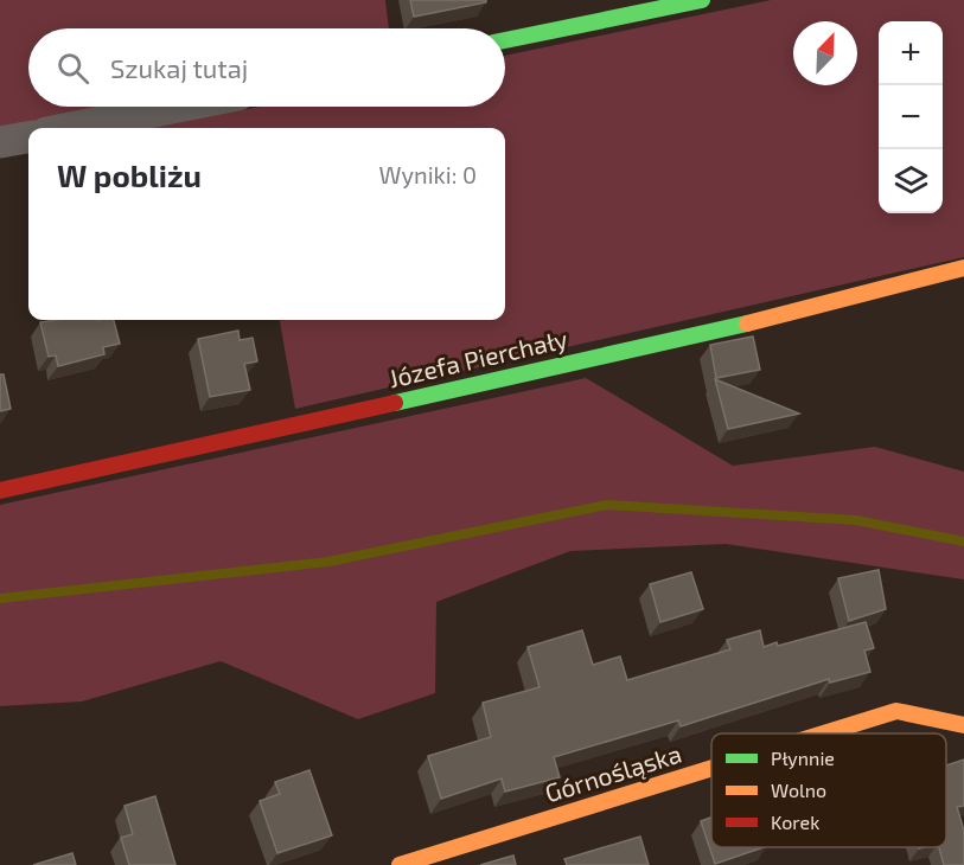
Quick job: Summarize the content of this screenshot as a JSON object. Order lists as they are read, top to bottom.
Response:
{
  "streets": {
    "street": ["Józefa Pierchały", "Górnośląska"]
  },
  "legend": ["Płynnie", "Wolno", "Korek"],
  "north": "top right",
  "page": {
    "map_buttons": ["+", "−"],
    "search": "Szukaj tutaj",
    "heading": ["W pobliżu", "Wyniki: 0"]
  }
}
